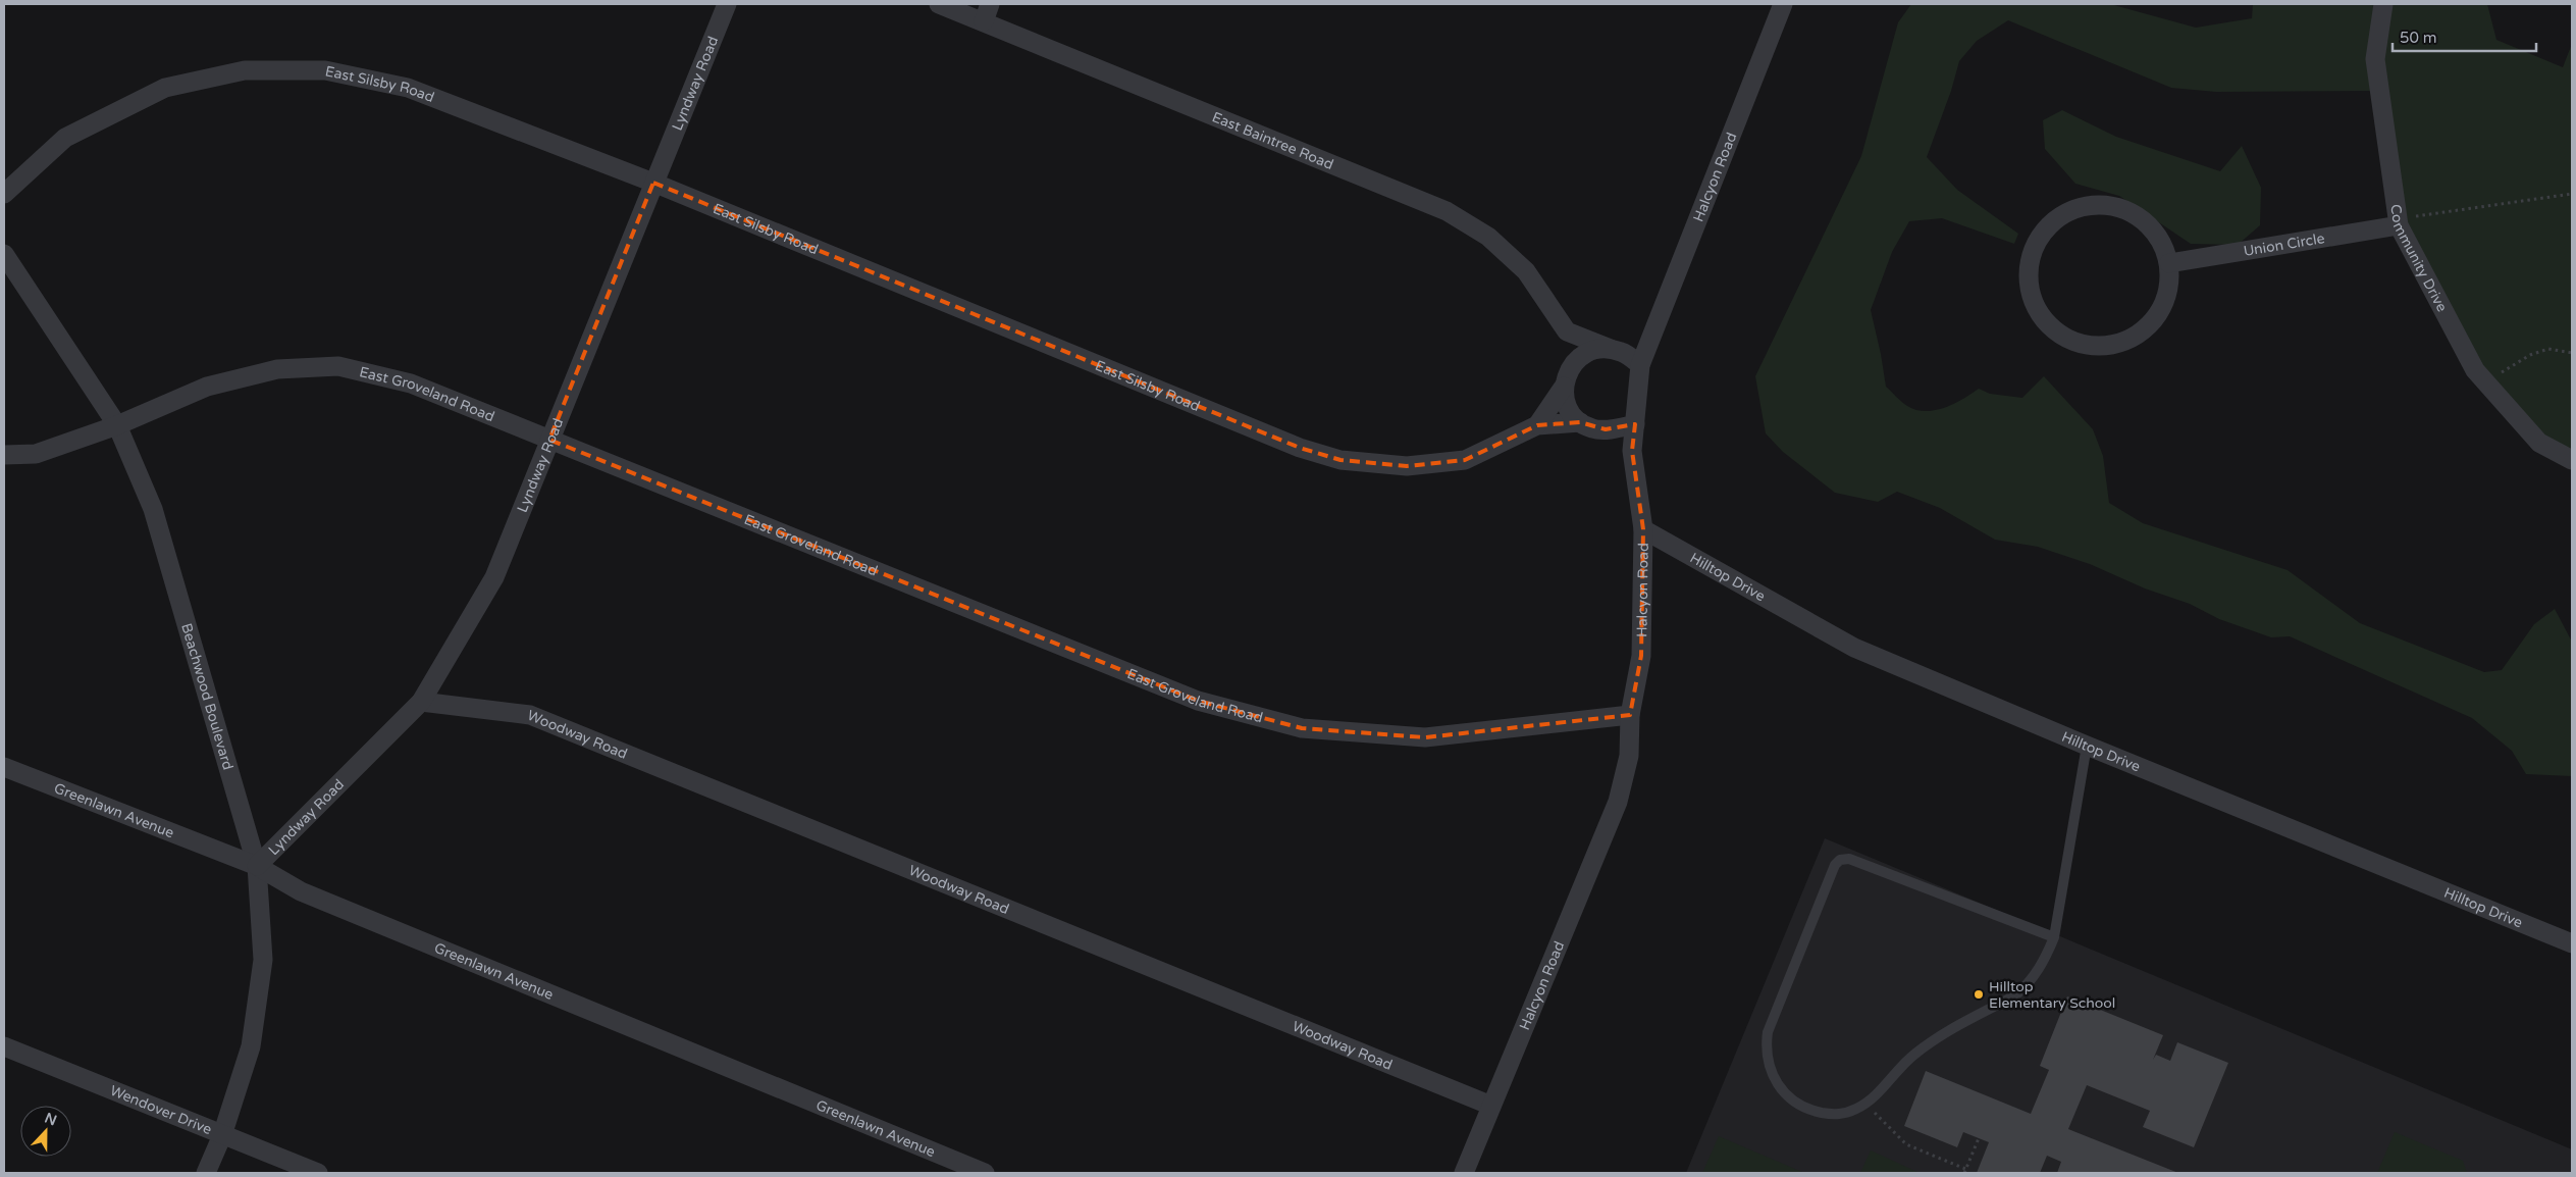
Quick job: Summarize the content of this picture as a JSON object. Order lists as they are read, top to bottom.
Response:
{
  "streets": {
    "street": [
      "Lyndway Road",
      "East Silsby Road",
      "East Baintree Road",
      "Halcyon Road",
      "Union Circle",
      "Community Drive",
      "East Groveland Road",
      "Hilltop Drive",
      "Beachwood Boulevard",
      "Woodway Road",
      "Greenlawn Avenue",
      "Wendover Drive"
    ]
  },
  "crossings": [
    ["Lyndway Road", "East Silsby Road"],
    ["Lyndway Road", "East Groveland Road"],
    ["Lyndway Road", "Beachwood Boulevard"],
    ["Lyndway Road", "Woodway Road"],
    ["Lyndway Road", "Greenlawn Avenue"],
    ["East Silsby Road", "Halcyon Road"],
    ["Halcyon Road", "East Groveland Road"],
    ["Halcyon Road", "Hilltop Drive"],
    ["Halcyon Road", "Woodway Road"],
    ["Union Circle", "Community Drive"],
    ["East Groveland Road", "Beachwood Boulevard"],
    ["Beachwood Boulevard", "Greenlawn Avenue"],
    ["Beachwood Boulevard", "Wendover Drive"]
  ],
  "places": ["Hilltop Elementary School"],
  "scale_bar": "50 m",
  "north": "top"
}
